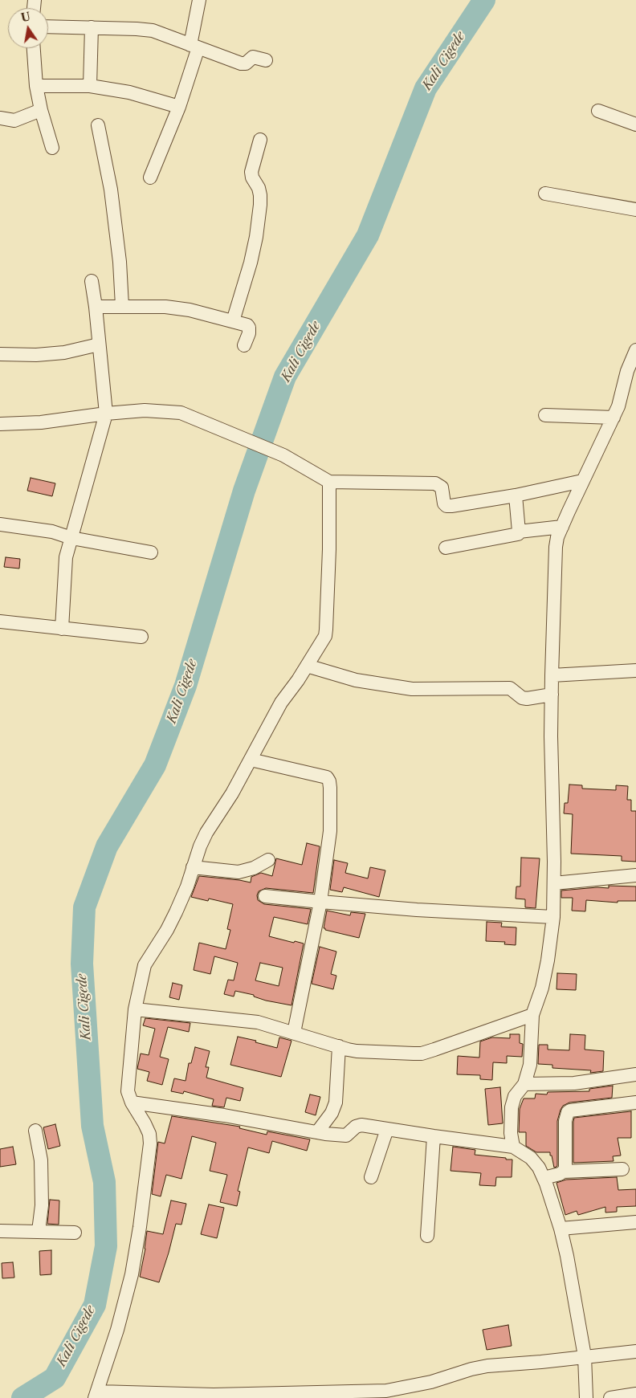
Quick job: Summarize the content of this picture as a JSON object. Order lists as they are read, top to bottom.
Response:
{
  "water": ["Kali Cigede"],
  "north": "top"
}
